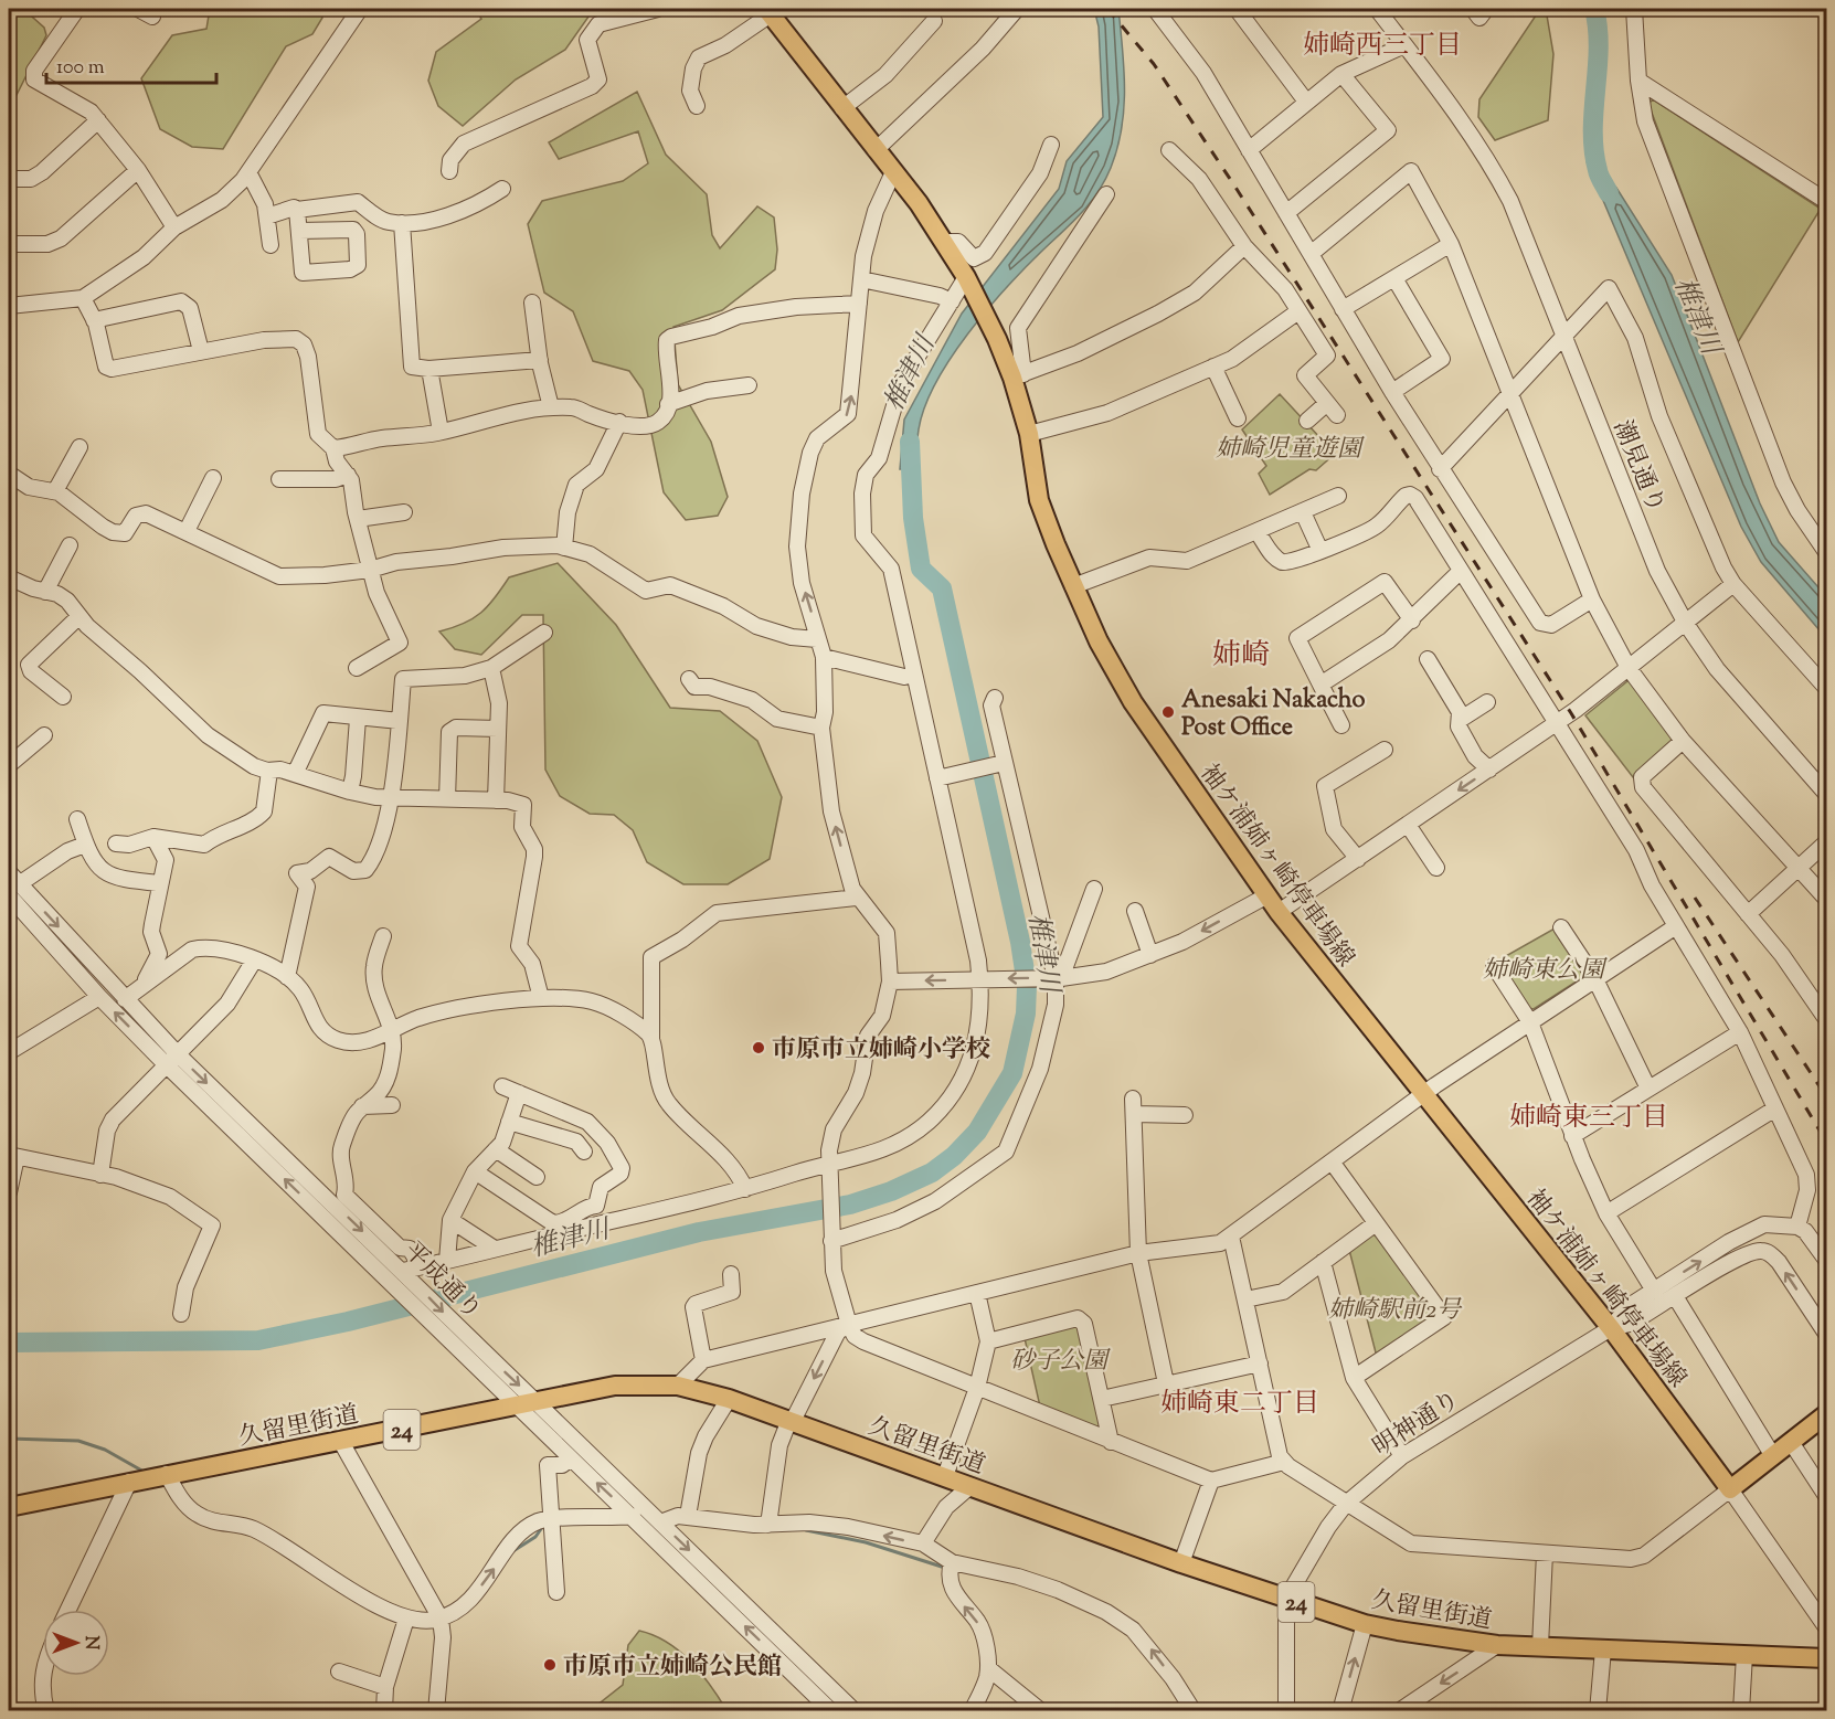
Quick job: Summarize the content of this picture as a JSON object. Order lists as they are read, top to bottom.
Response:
{
  "streets": {
    "main road": ["袖ケ浦姉ヶ崎停車場線", "久留里街道", "24"],
    "street": ["潮見通り", "平成通り", "明神通り"]
  },
  "crossings": [
    ["袖ケ浦姉ヶ崎停車場線", "明神通り"],
    ["平成通り", "久留里街道"],
    ["明神通り", "久留里街道"]
  ],
  "districts": [
    "姉崎西三丁目",
    "姉崎",
    "姉崎東三丁目",
    "姉崎東二丁目"
  ],
  "water": ["椎津川"],
  "parks": [
    "姉崎児童遊園",
    "姉崎東公園",
    "姉崎駅前2号",
    "砂子公園"
  ],
  "places": ["Anesaki Nakacho Post Office", "市原市立姉崎小学校", "市原市立姉崎公民館"],
  "scale_bar": "100 m",
  "north": "right"
}
